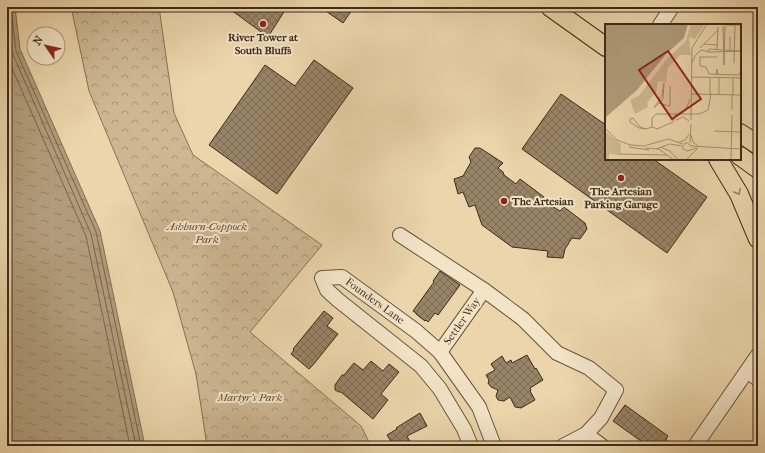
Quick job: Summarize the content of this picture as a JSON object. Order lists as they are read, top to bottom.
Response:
{
  "streets": {
    "street": ["Founders Lane", "Settler Way"]
  },
  "crossings": [
    ["Founders Lane", "Settler Way"]
  ],
  "parks": ["Ashburn-Coppock Park", "Martyr's Park"],
  "places": ["River Tower at South Bluffs", "The Artesian Parking Garage", "The Artesian"],
  "north": "top left"
}
